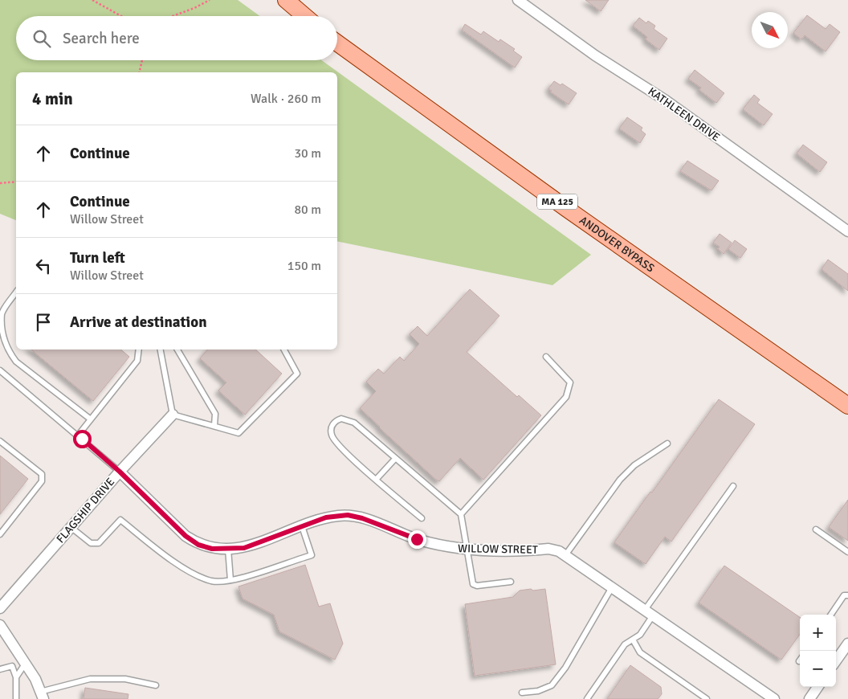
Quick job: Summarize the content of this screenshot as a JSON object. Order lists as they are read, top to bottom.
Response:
{
  "streets": {
    "main road": ["MA 125", "ANDOVER BYPASS"],
    "street": ["KATHLEEN DRIVE", "FLAGSHIP DRIVE", "WILLOW STREET"]
  },
  "crossings": [
    ["FLAGSHIP DRIVE", "WILLOW STREET"]
  ],
  "north": "bottom right",
  "page": {
    "search": "Search here",
    "heading": ["4 min", "Walk · 260 m"],
    "list": [
      ["Continue", "30 m"],
      ["Continue", "Willow Street", "80 m"],
      ["Turn left", "Willow Street", "150 m"],
      "Arrive at destination"
    ],
    "map_buttons": ["+", "−"]
  }
}
